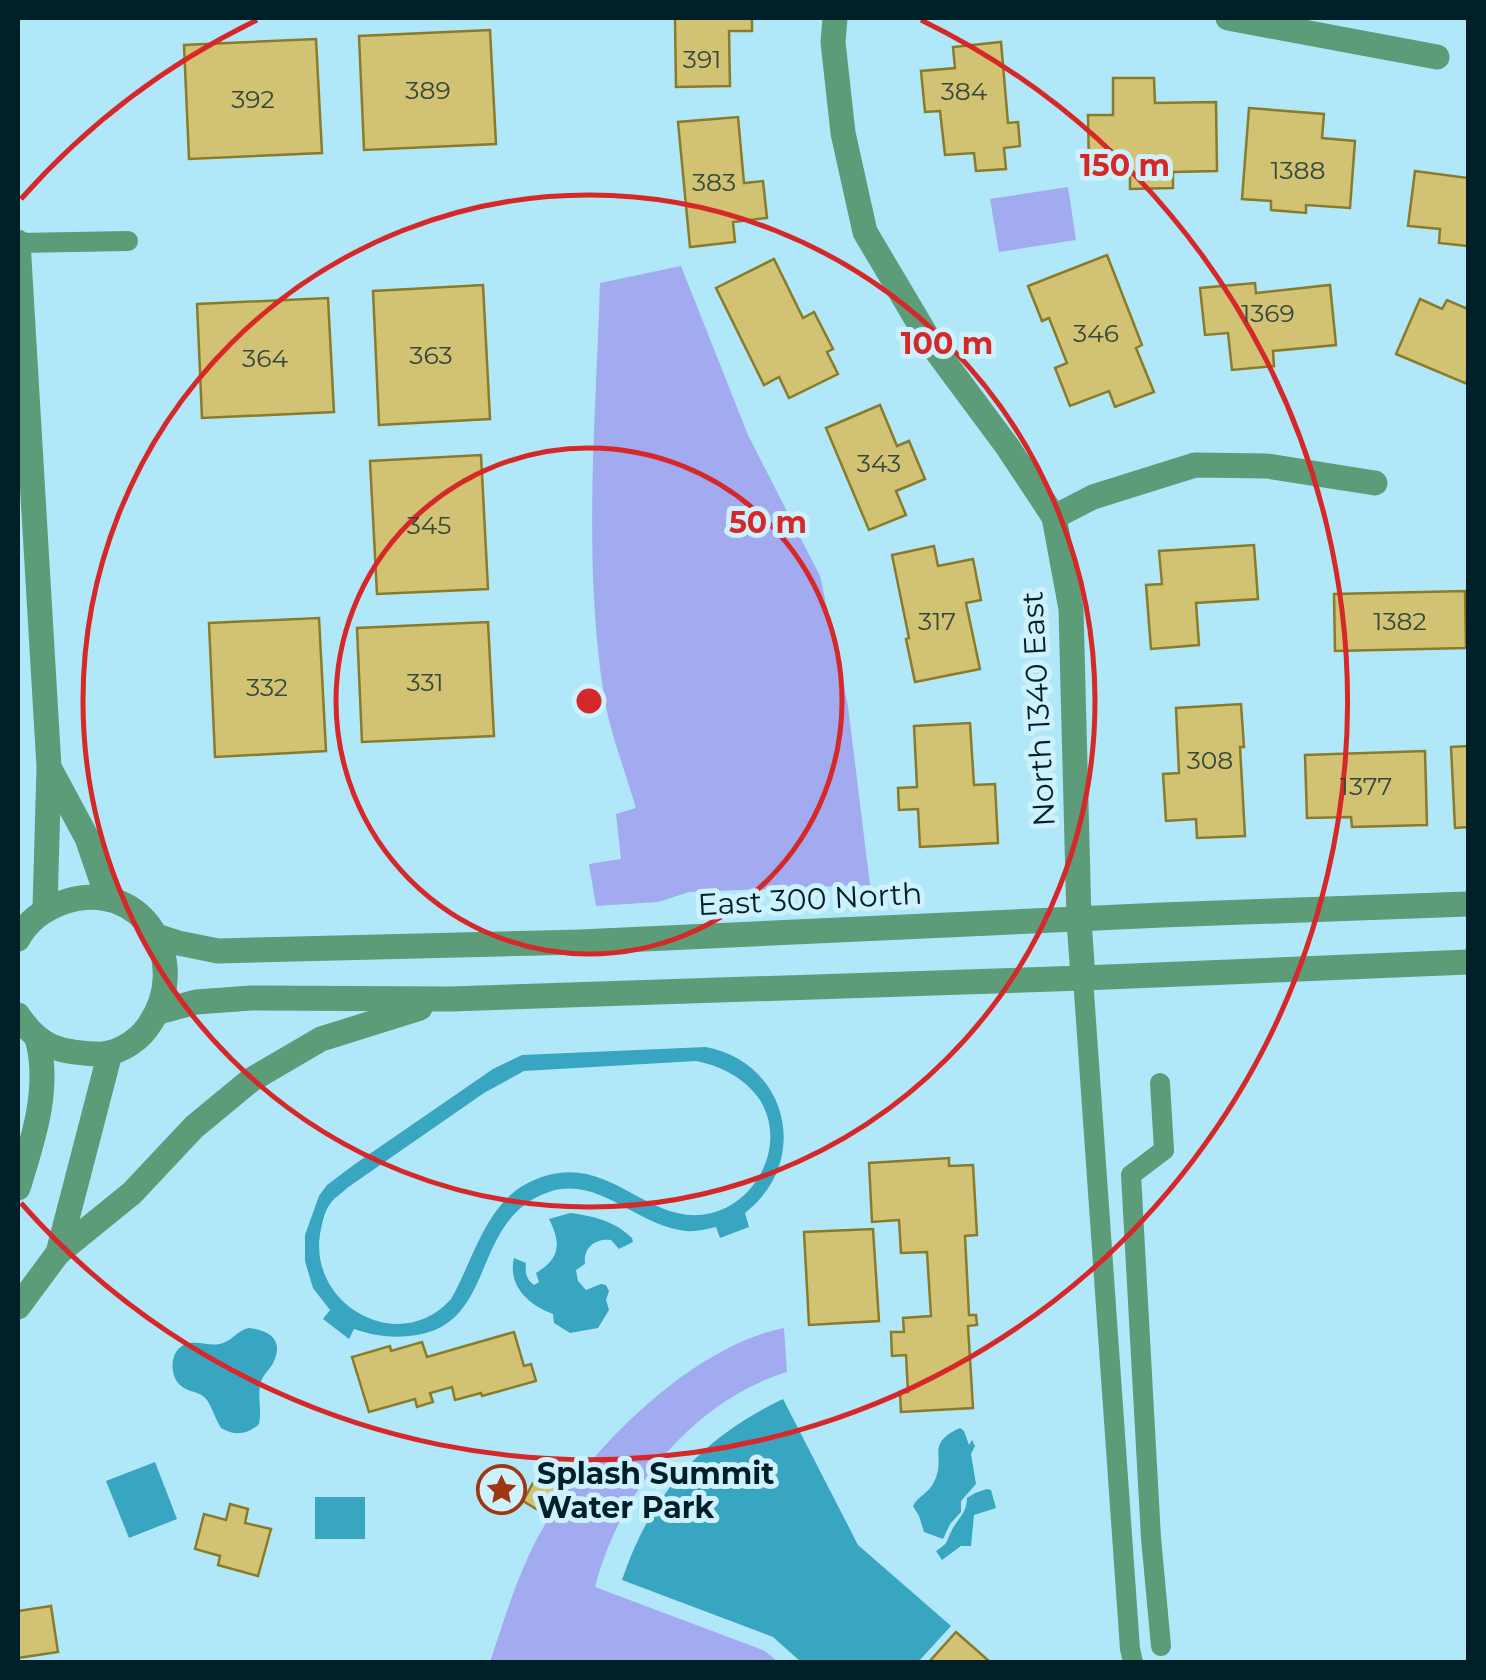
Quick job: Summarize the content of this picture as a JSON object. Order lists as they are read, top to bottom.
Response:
{
  "streets": {
    "street": ["North 1340 East", "East 300 North"]
  },
  "crossings": [
    ["North 1340 East", "East 300 North"]
  ],
  "places": {
    "place": ["Splash Summit Water Park"]
  },
  "house_numbers": [
    "391",
    "389",
    "384",
    "392",
    "1388",
    "383",
    "1369",
    "346",
    "363",
    "364",
    "343",
    "345",
    "317",
    "1382",
    "331",
    "332",
    "308",
    "1377"
  ],
  "rings": ["150 m", "100 m", "50 m"]
}
